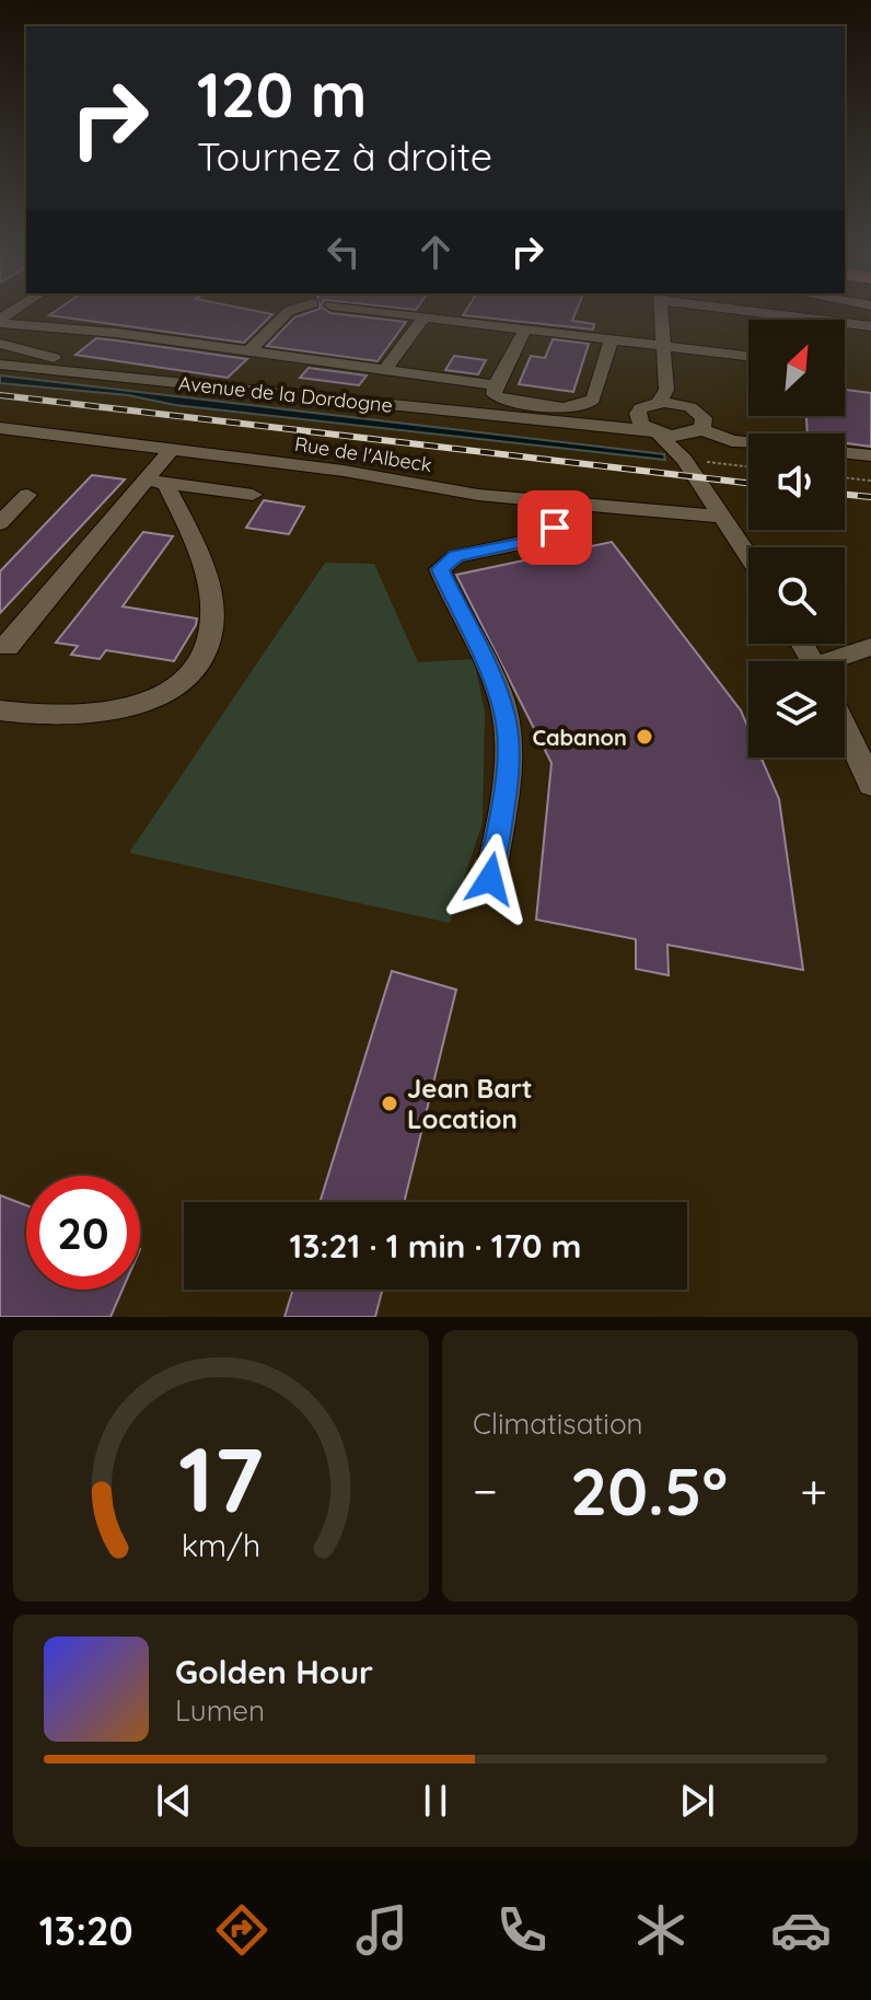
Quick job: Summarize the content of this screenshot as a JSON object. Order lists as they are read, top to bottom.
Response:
{
  "streets": {
    "street": ["Avenue de la Dordogne", "Rue de l'Albeck"]
  },
  "places": ["Cabanon", "Jean Bart Location"],
  "north": "top right",
  "page": {
    "turn": ["120 m", "Tournez à droite"],
    "limit": "20",
    "trip": "13:21 · 1 min · 170 m",
    "tile": "Climatisation",
    "heat": ["−", "20.5°", "+"],
    "song": ["Golden Hour", "Lumen"],
    "tabs": "13:20",
    "gauge": ["17", "km/h"]
  }
}
